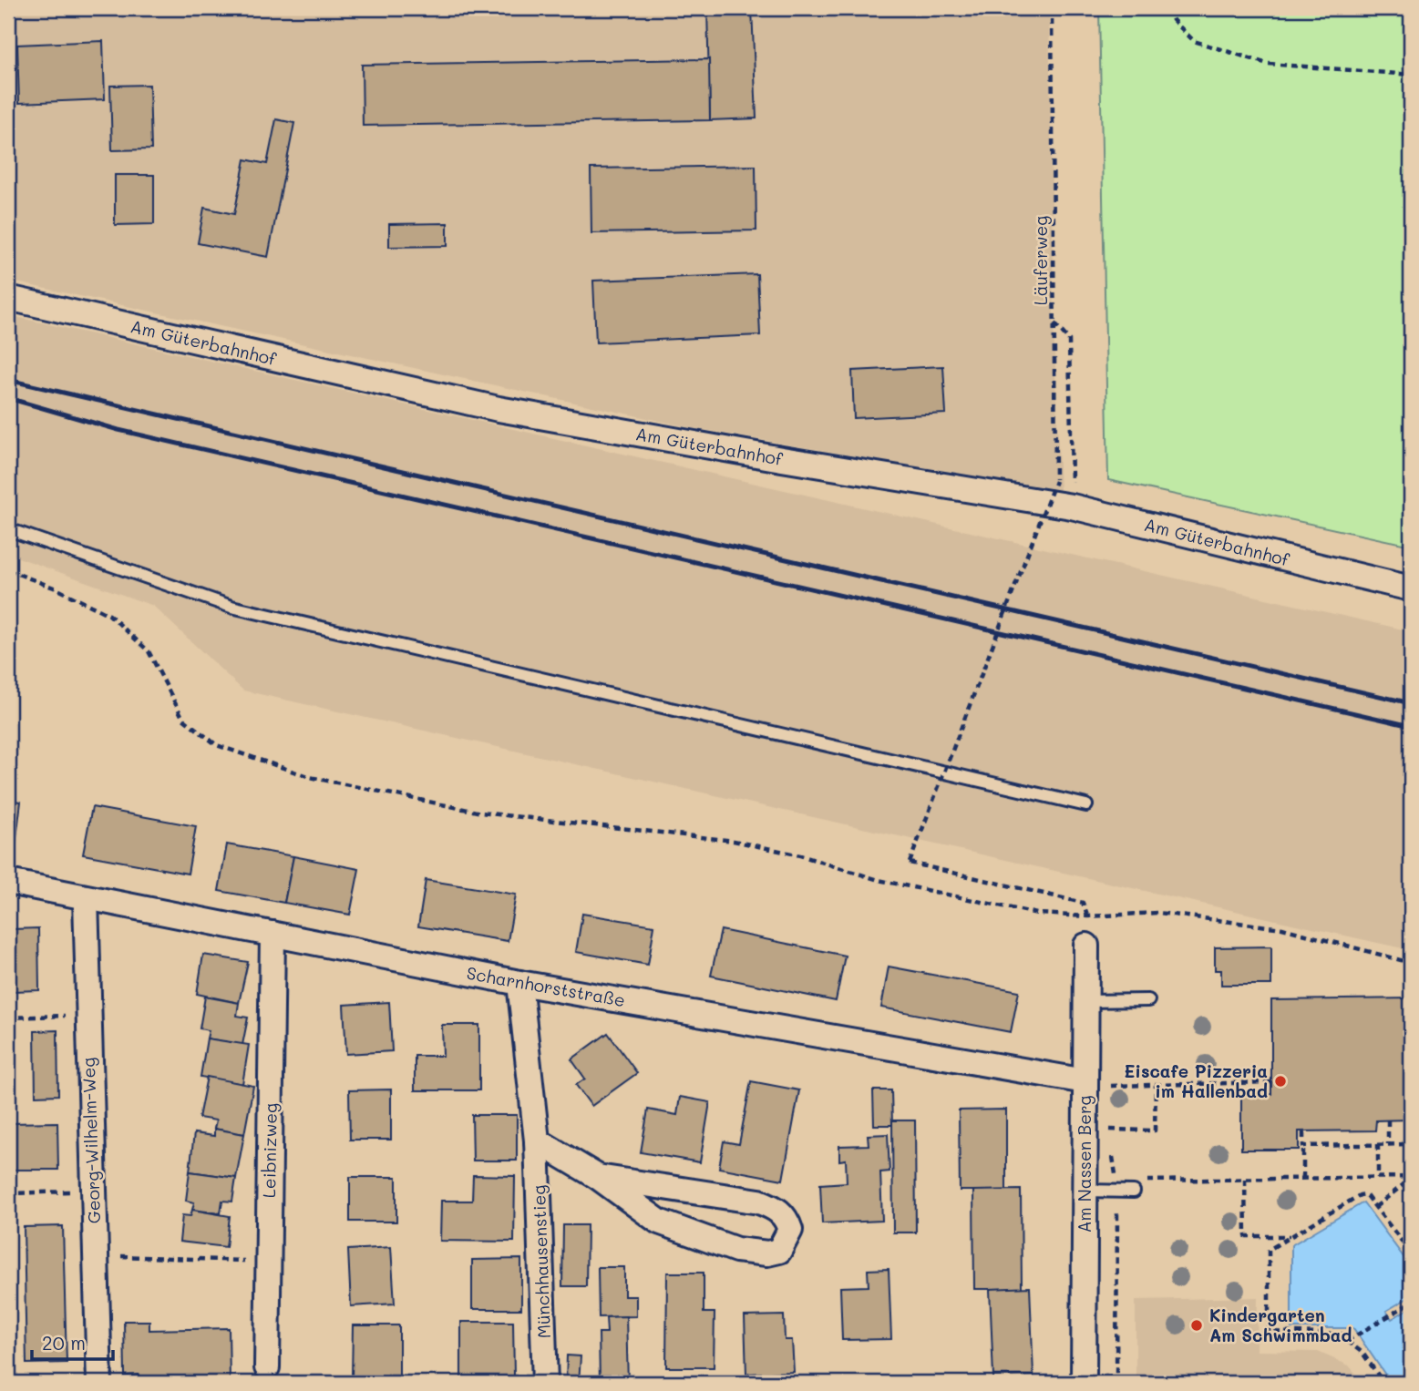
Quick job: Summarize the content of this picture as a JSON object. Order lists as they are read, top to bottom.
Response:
{
  "streets": {
    "street": [
      "Am Güterbahnhof",
      "Scharnhorststraße",
      "Georg-Wilhelm-Weg",
      "Leibnizweg",
      "Am Nassen Berg",
      "Münchhausenstieg"
    ],
    "path": ["Läuferweg"]
  },
  "crossings": [
    ["Läuferweg", "Am Güterbahnhof"],
    ["Scharnhorststraße", "Georg-Wilhelm-Weg"],
    ["Scharnhorststraße", "Leibnizweg"],
    ["Scharnhorststraße", "Am Nassen Berg"],
    ["Scharnhorststraße", "Münchhausenstieg"]
  ],
  "places": ["Eiscafe Pizzeria im Hallenbad", "Kindergarten Am Schwimmbad"],
  "scale_bar": "20 m"
}
